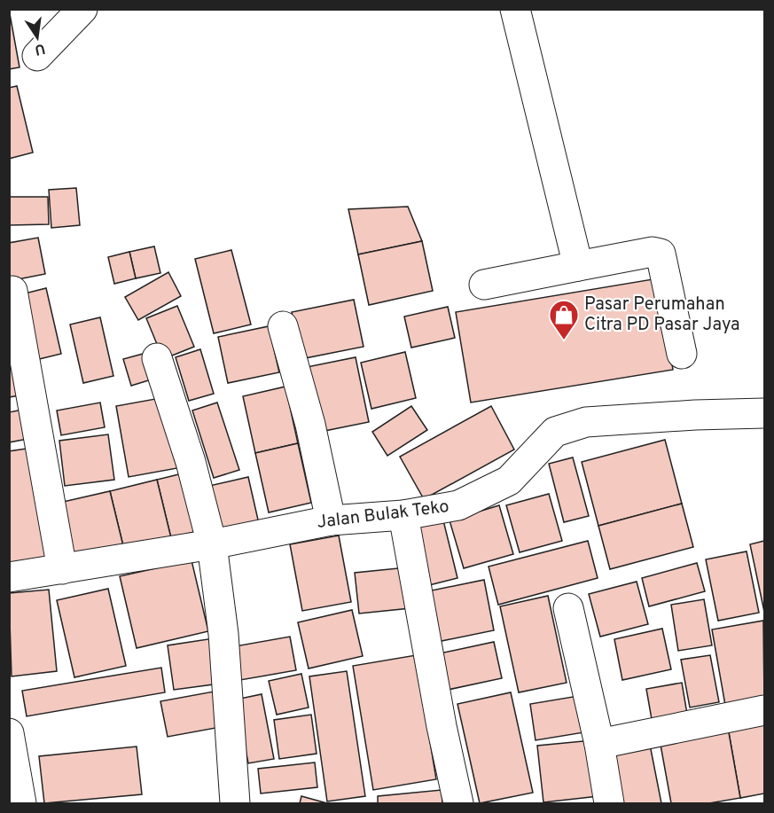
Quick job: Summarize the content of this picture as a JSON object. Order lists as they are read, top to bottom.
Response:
{
  "streets": {
    "street": ["Jalan Bulak Teko"]
  },
  "places": {
    "shop": ["Pasar Perumahan Citra PD Pasar Jaya"]
  },
  "north": "bottom"
}
